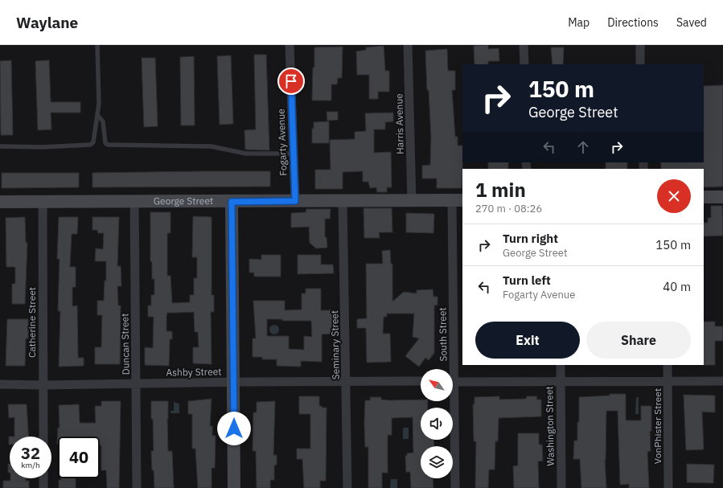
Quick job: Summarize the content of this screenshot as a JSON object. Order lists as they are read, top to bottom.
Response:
{
  "streets": {
    "street": [
      "Harris Avenue",
      "Fogarty Avenue",
      "George Street",
      "Catherine Street",
      "South Street",
      "Duncan Street",
      "Seminary Street",
      "Ashby Street",
      "Washington Street",
      "VonPhister Street"
    ]
  },
  "crossings": [
    ["Harris Avenue", "George Street"],
    ["Fogarty Avenue", "George Street"],
    ["George Street", "Catherine Street"],
    ["George Street", "South Street"],
    ["George Street", "Duncan Street"],
    ["George Street", "Seminary Street"],
    ["Catherine Street", "Ashby Street"],
    ["Duncan Street", "Ashby Street"],
    ["Seminary Street", "Ashby Street"]
  ],
  "north": "top left",
  "page": {
    "header": "Waylane",
    "nav": ["Map", "Directions", "Saved"],
    "turn": ["150 m", "George Street"],
    "heading": ["1 min", "270 m · 08:26"],
    "list": [
      {
        "name": "Turn right",
        "note": "George Street",
        "value": "150 m"
      },
      {
        "name": "Turn left",
        "note": "Fogarty Avenue",
        "value": "40 m"
      }
    ],
    "buttons": ["Exit", "Share"],
    "speed": "32 km/h",
    "limit": "40"
  }
}
